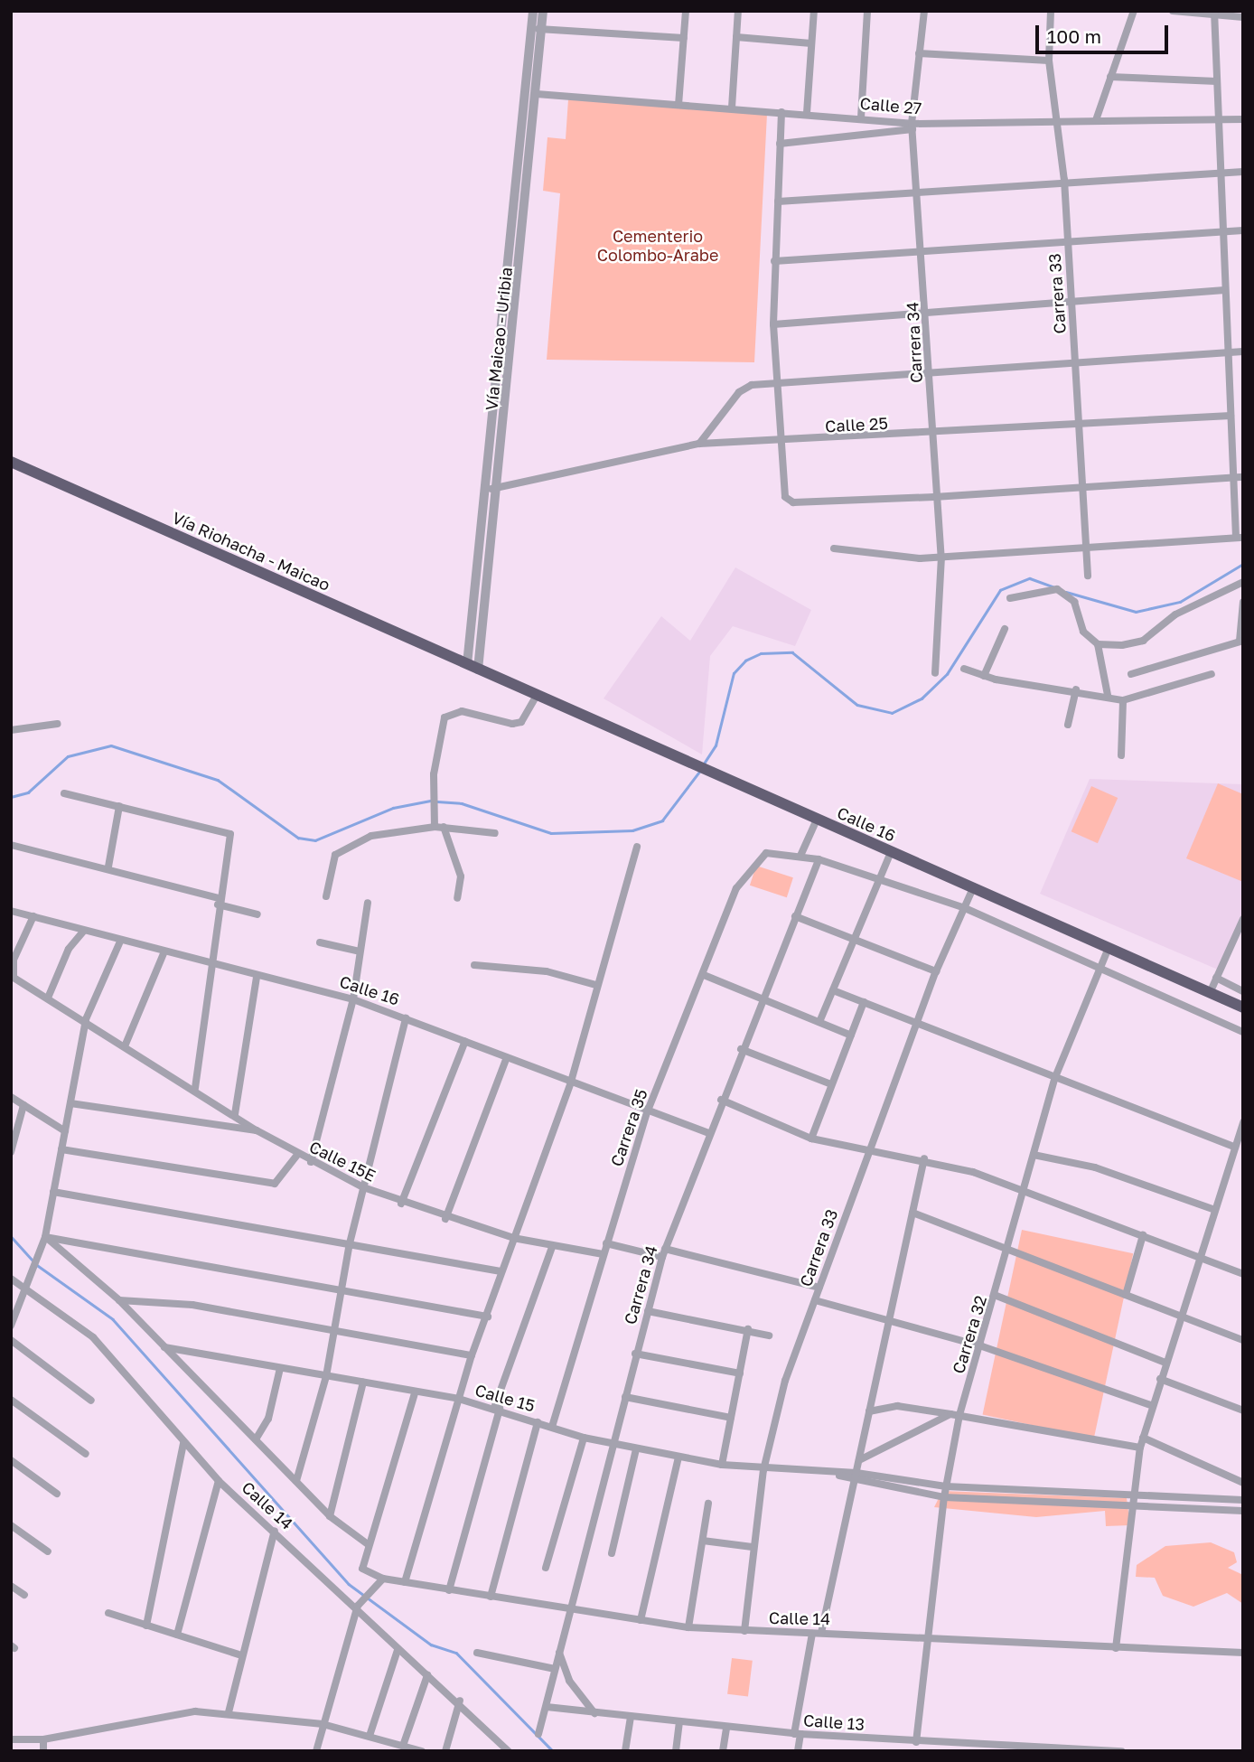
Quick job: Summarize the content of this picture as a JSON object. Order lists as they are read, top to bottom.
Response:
{
  "streets": {
    "highway": ["Vía Riohacha - Maicao", "Calle 16"],
    "street": [
      "Calle 27",
      "Carrera 33",
      "Vía Maicao - Uribia",
      "Carrera 34",
      "Calle 25",
      "Carrera 35",
      "Calle 15E",
      "Carrera 32",
      "Calle 15",
      "Calle 14",
      "Calle 13"
    ]
  },
  "crossings": [
    ["Calle 27", "Carrera 33"],
    ["Calle 27", "Vía Maicao - Uribia"],
    ["Calle 27", "Carrera 34"],
    ["Carrera 33", "Calle 25"],
    ["Carrera 33", "Calle 16"],
    ["Carrera 33", "Calle 15"],
    ["Carrera 33", "Calle 14"],
    ["Vía Maicao - Uribia", "Calle 25"],
    ["Vía Maicao - Uribia", "Vía Riohacha - Maicao"],
    ["Vía Maicao - Uribia", "Calle 16"],
    ["Carrera 34", "Calle 25"],
    ["Carrera 34", "Calle 16"],
    ["Carrera 34", "Calle 15"],
    ["Carrera 34", "Calle 14"],
    ["Carrera 34", "Calle 13"],
    ["Vía Riohacha - Maicao", "Calle 16"],
    ["Calle 16", "Carrera 35"],
    ["Calle 16", "Carrera 32"],
    ["Carrera 35", "Calle 15E"],
    ["Carrera 35", "Calle 15"],
    ["Carrera 32", "Calle 15"],
    ["Carrera 32", "Calle 14"],
    ["Carrera 32", "Calle 13"]
  ],
  "parks": ["Cementerio Colombo-Arabe"],
  "scale_bar": "100 m"
}
